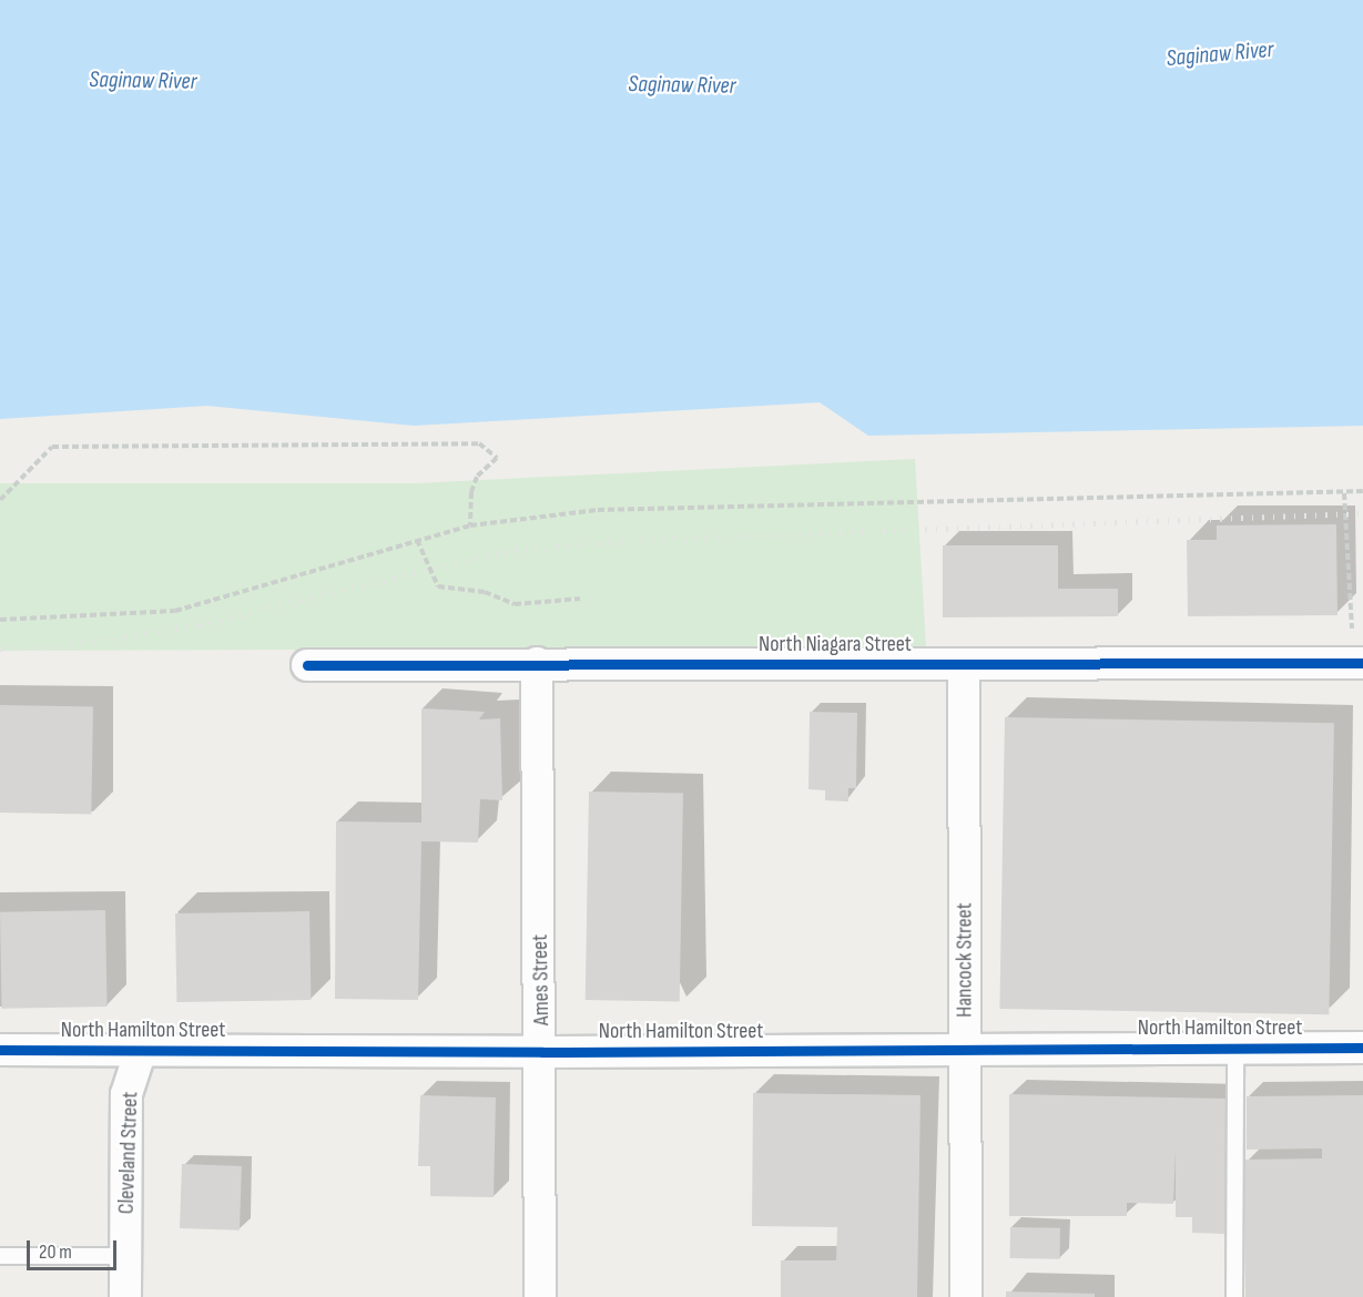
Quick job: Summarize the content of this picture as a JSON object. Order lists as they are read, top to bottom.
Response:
{
  "streets": {
    "street": [
      "North Niagara Street",
      "Hancock Street",
      "Ames Street",
      "North Hamilton Street",
      "Cleveland Street"
    ]
  },
  "crossings": [
    ["North Niagara Street", "Hancock Street"],
    ["North Niagara Street", "Ames Street"],
    ["Hancock Street", "North Hamilton Street"],
    ["Ames Street", "North Hamilton Street"],
    ["North Hamilton Street", "Cleveland Street"]
  ],
  "water": ["Saginaw River"],
  "scale_bar": "20 m"
}
